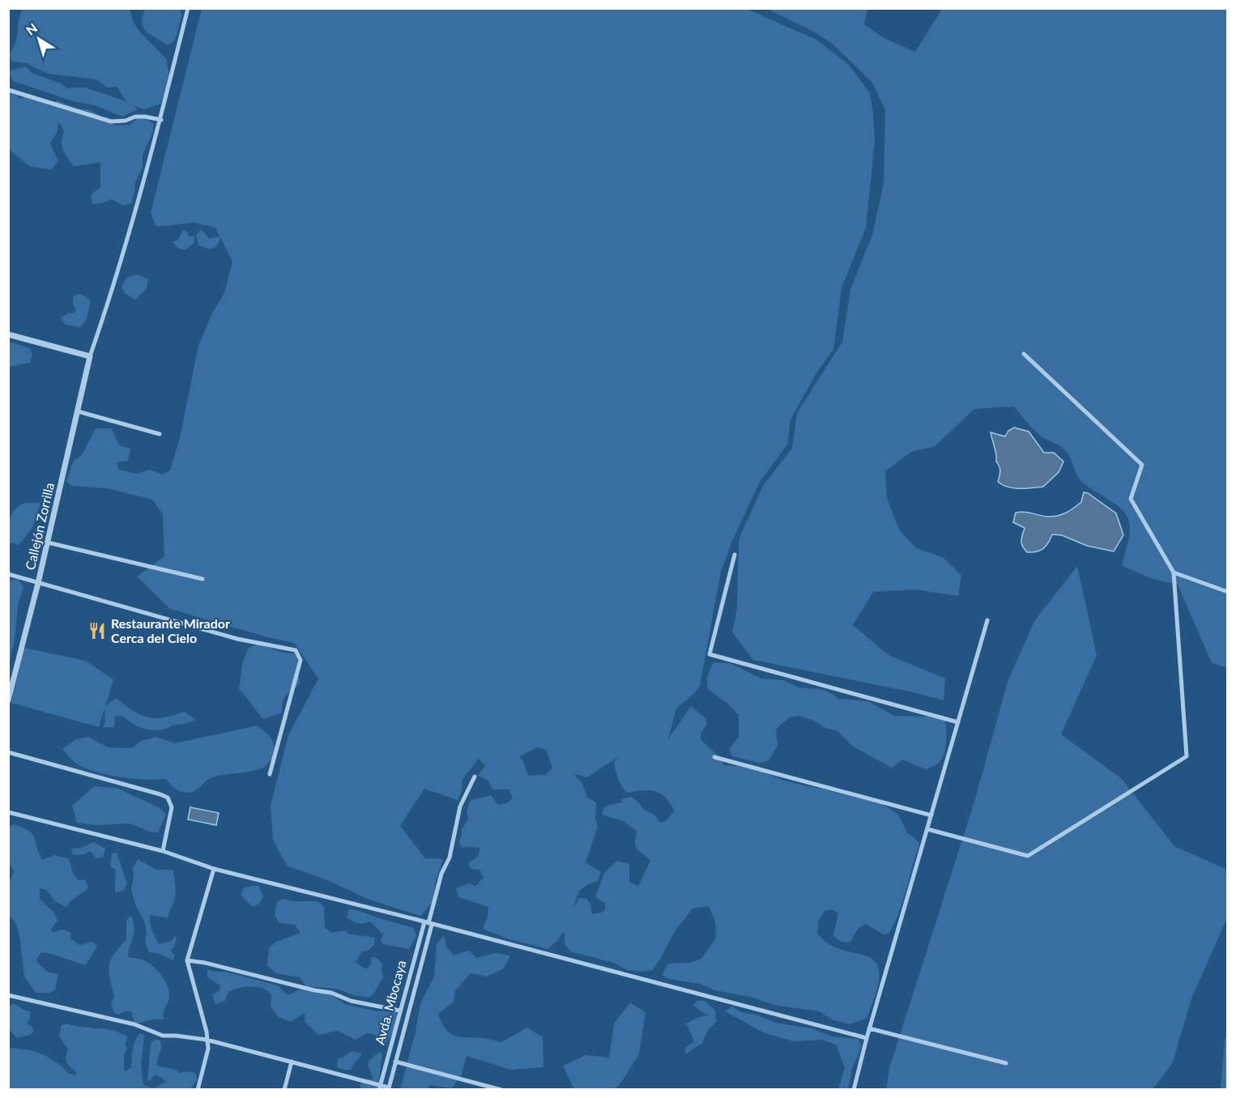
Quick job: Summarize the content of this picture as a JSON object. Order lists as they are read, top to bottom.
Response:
{
  "streets": {
    "street": ["Callejón Zorrilla", "Avda. Mbocaya"]
  },
  "places": {
    "restaurant": ["Restaurante Mirador Cerca del Cielo"]
  },
  "north": "top left"
}
